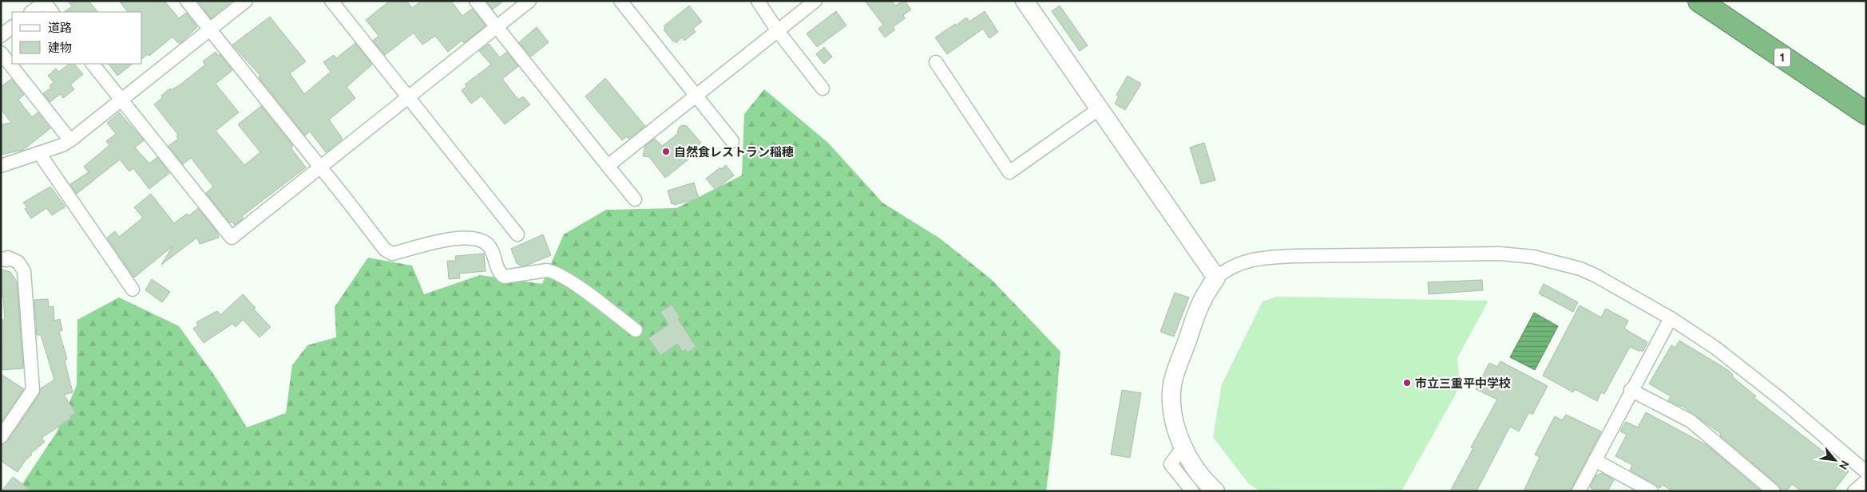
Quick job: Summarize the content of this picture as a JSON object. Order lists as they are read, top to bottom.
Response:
{
  "streets": {
    "highway": ["1"]
  },
  "places": ["自然食レストラン稲穂", "市立三重平中学校"],
  "legend": ["道路", "建物"],
  "north": "bottom right"
}
